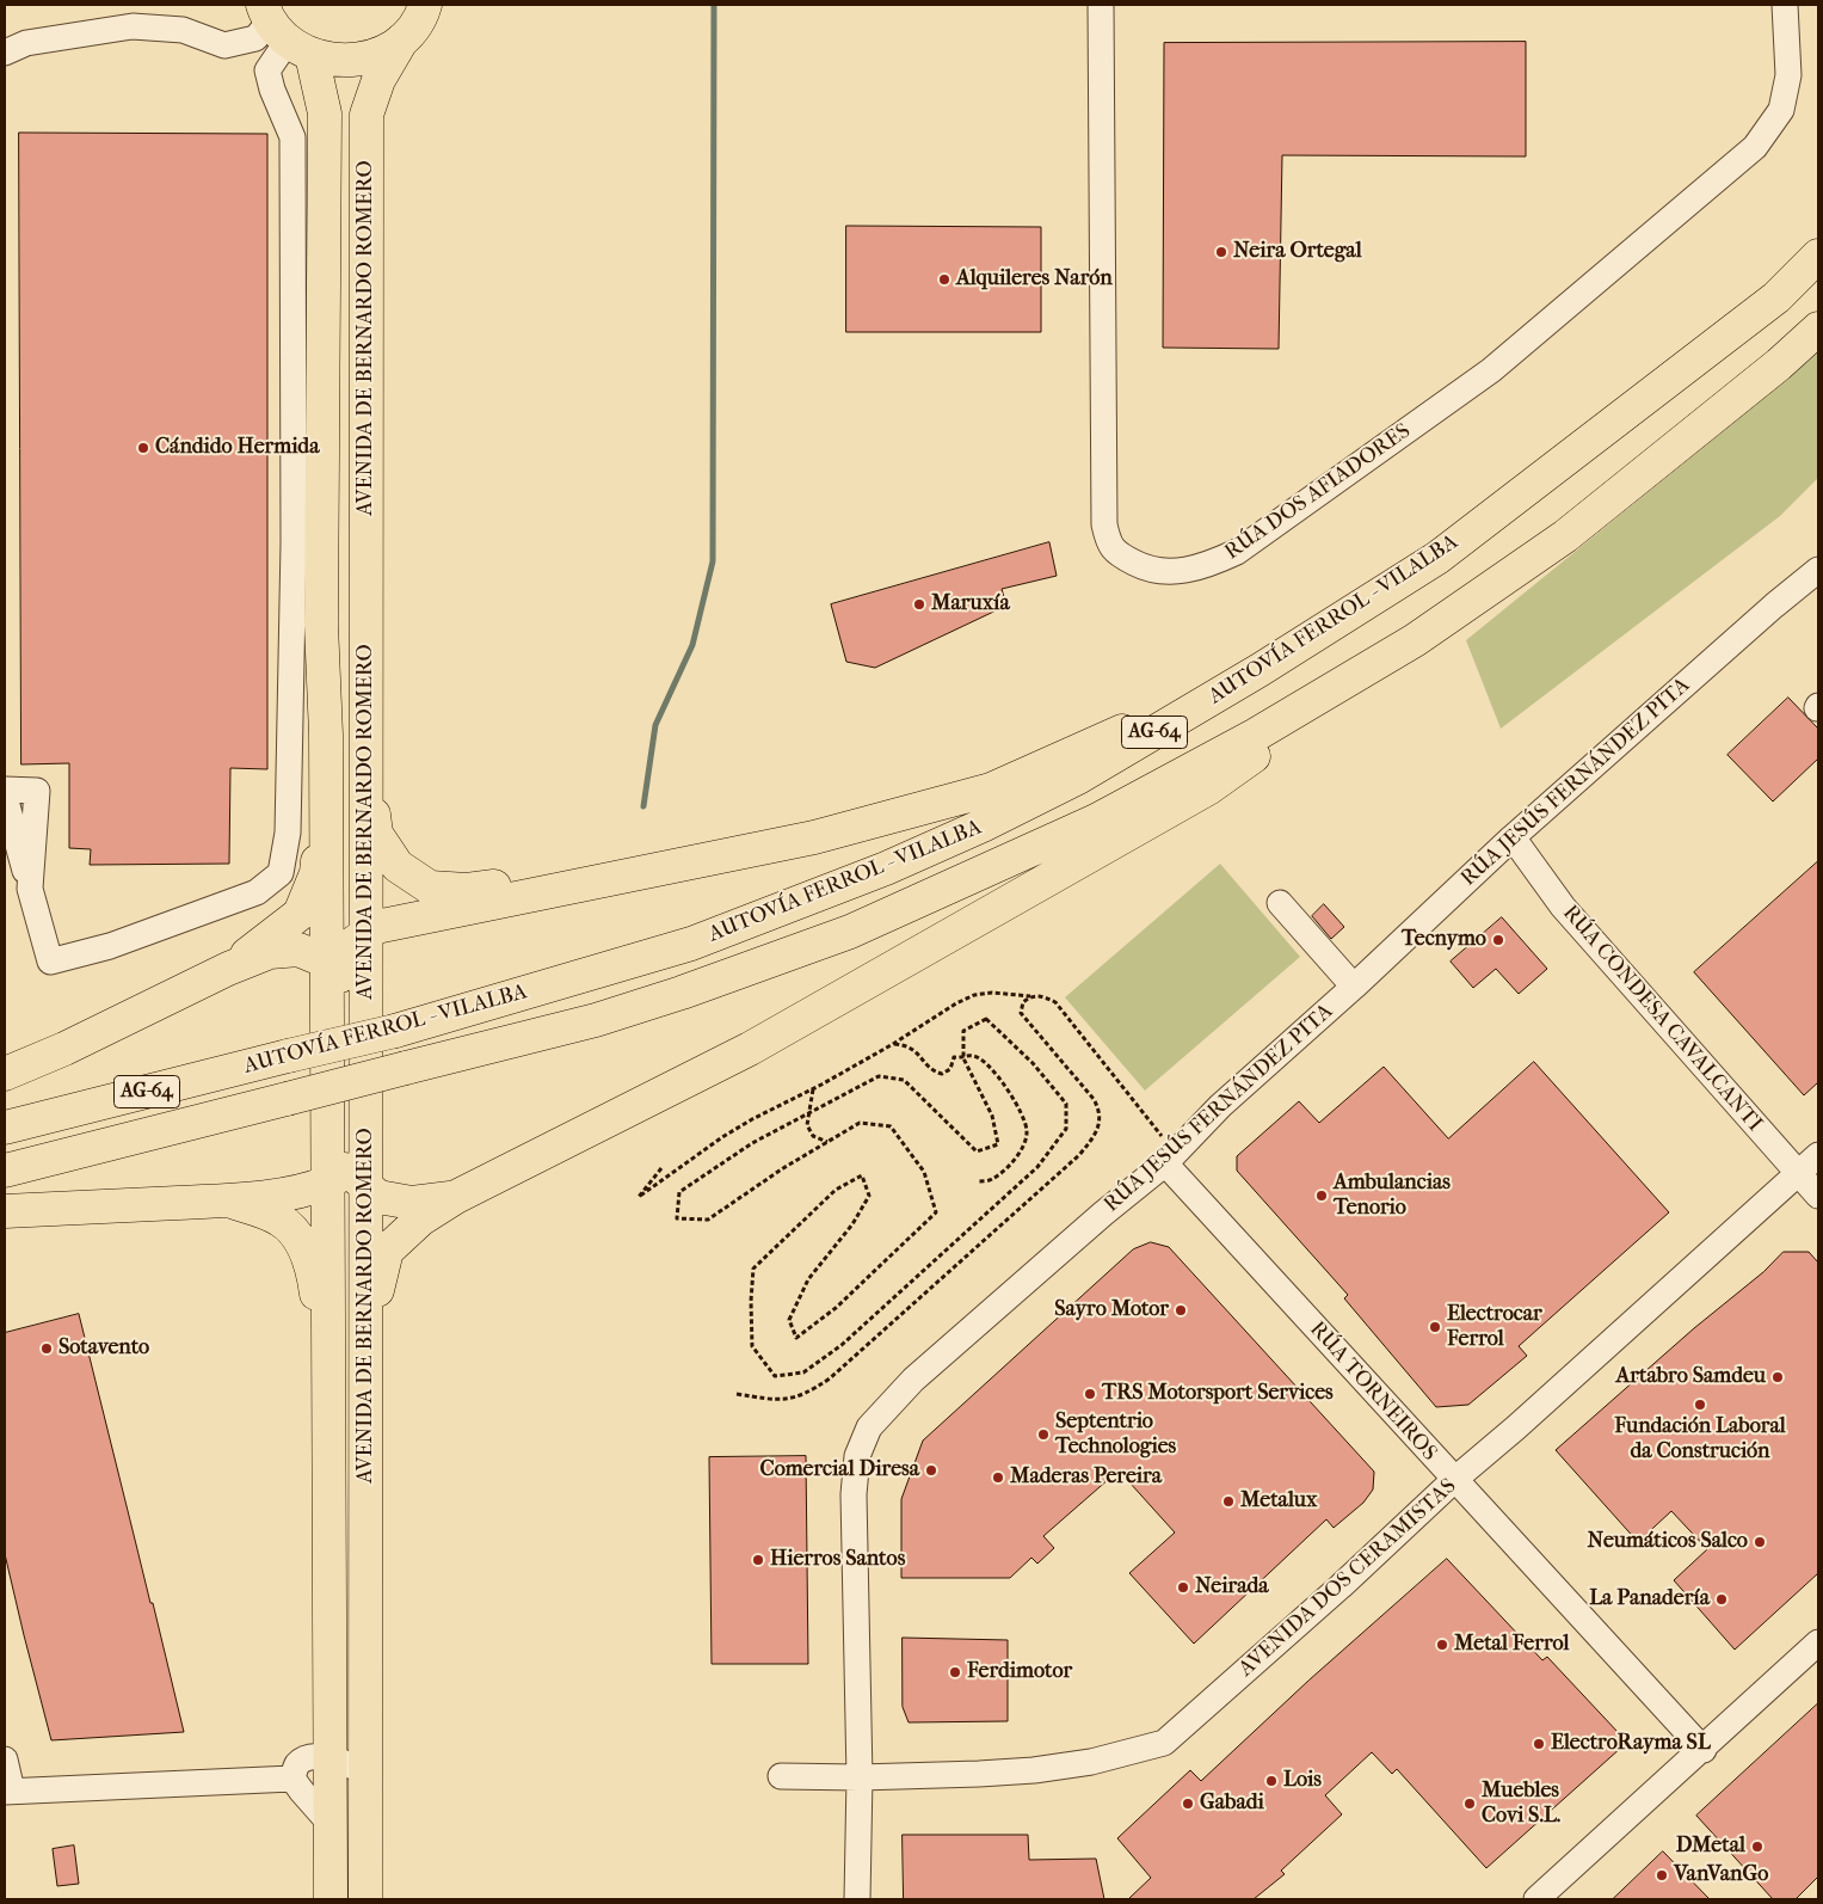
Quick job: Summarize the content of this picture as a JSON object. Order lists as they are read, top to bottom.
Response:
{
  "streets": {
    "highway": ["AVENIDA DE BERNARDO ROMERO", "AUTOVÍA FERROL - VILALBA", "AG-64"],
    "street": [
      "RÚA DOS AFIADORES",
      "RÚA JESÚS FERNÁNDEZ PITA",
      "RÚA CONDESA CAVALCANTI",
      "RÚA TORNEIROS",
      "AVENIDA DOS CERAMISTAS"
    ]
  },
  "crossings": [
    ["RÚA JESÚS FERNÁNDEZ PITA", "RÚA CONDESA CAVALCANTI"],
    ["RÚA JESÚS FERNÁNDEZ PITA", "RÚA TORNEIROS"],
    ["RÚA JESÚS FERNÁNDEZ PITA", "AVENIDA DOS CERAMISTAS"],
    ["RÚA CONDESA CAVALCANTI", "AVENIDA DOS CERAMISTAS"],
    ["RÚA TORNEIROS", "AVENIDA DOS CERAMISTAS"]
  ],
  "places": [
    "Neira Ortegal",
    "Alquileres Narón",
    "Cándido Hermida",
    "Maruxía",
    "Tecnymo",
    "Ambulancias Tenorio",
    "Sayro Motor",
    "Electrocar Ferrol",
    "Sotavento",
    "Artabro Samdeu",
    "TRS Motorsport Services",
    "Fundación Laboral da Construción",
    "Septentrio Technologies",
    "Comercial Diresa",
    "Maderas Pereira",
    "Metalux",
    "Neumáticos Salco",
    "Hierros Santos",
    "Neirada",
    "La Panadería",
    "Metal Ferrol",
    "Ferdimotor",
    "ElectroRayma SL",
    "Lois",
    "Gabadi",
    "Muebles Covi S.L.",
    "DMetal",
    "VanVanGo"
  ]
}
